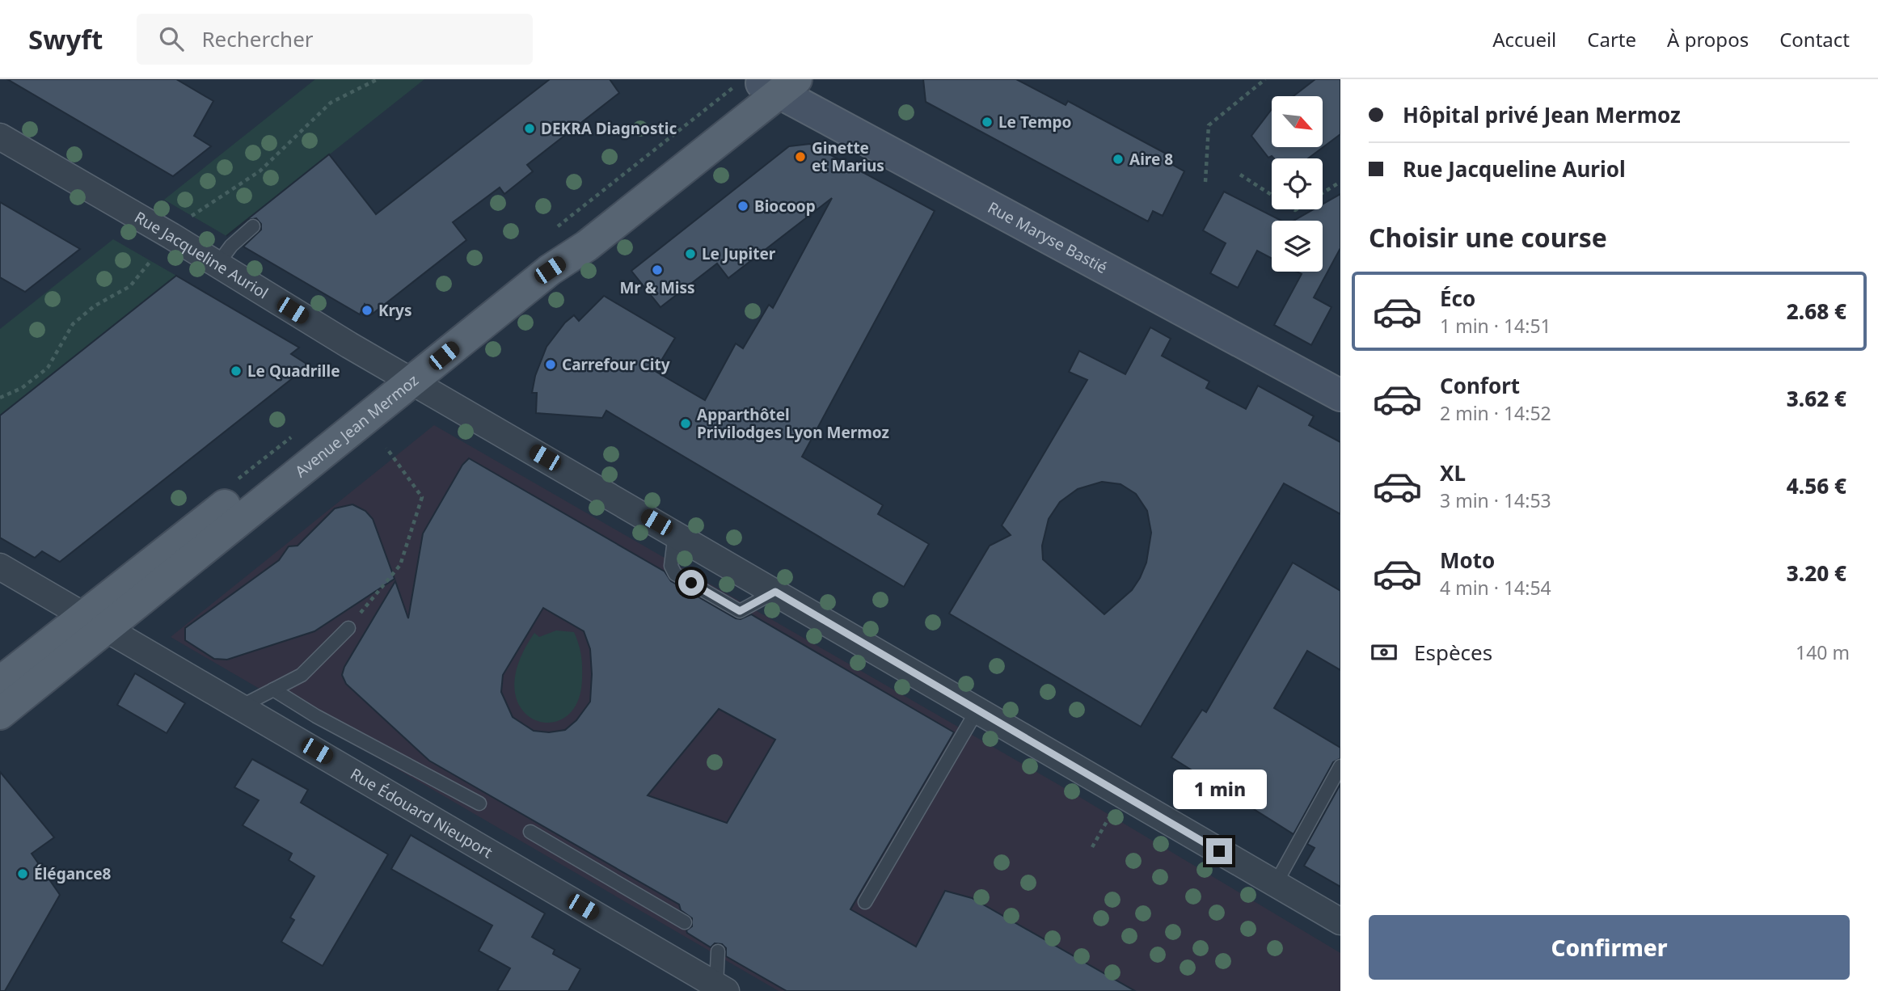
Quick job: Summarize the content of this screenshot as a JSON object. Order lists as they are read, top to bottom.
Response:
{
  "streets": {
    "main road": ["Avenue Jean Mermoz"],
    "street": ["Rue Maryse Bastié", "Rue Jacqueline Auriol", "Rue Édouard Nieuport"]
  },
  "crossings": [
    ["Rue Maryse Bastié", "Avenue Jean Mermoz"],
    ["Rue Jacqueline Auriol", "Avenue Jean Mermoz"],
    ["Avenue Jean Mermoz", "Rue Édouard Nieuport"]
  ],
  "places": [
    "Le Tempo",
    "DEKRA Diagnostic",
    "Ginette et Marius",
    "Aire 8",
    "Biocoop",
    "Le Jupiter",
    "Mr & Miss",
    "Krys",
    "Carrefour City",
    "Le Quadrille",
    "Apparthôtel Privilodges Lyon Mermoz",
    "Élégance8"
  ],
  "north": "bottom right",
  "page": {
    "header": "Swyft",
    "search": "Rechercher",
    "nav": [
      "Accueil",
      "Carte",
      "À propos",
      "Contact"
    ],
    "banner": ["Hôpital privé Jean Mermoz", "Rue Jacqueline Auriol"],
    "heading": "Choisir une course",
    "list": [
      {
        "name": "Éco",
        "note": "1 min · 14:51",
        "value": "2.68 €"
      },
      {
        "name": "Confort",
        "note": "2 min · 14:52",
        "value": "3.62 €"
      },
      {
        "name": "XL",
        "note": "3 min · 14:53",
        "value": "4.56 €"
      },
      {
        "name": "Moto",
        "note": "4 min · 14:54",
        "value": "3.20 €"
      }
    ],
    "pay": ["Espèces", "140 m"],
    "bubble": "1 min",
    "buttons": "Confirmer"
  }
}
